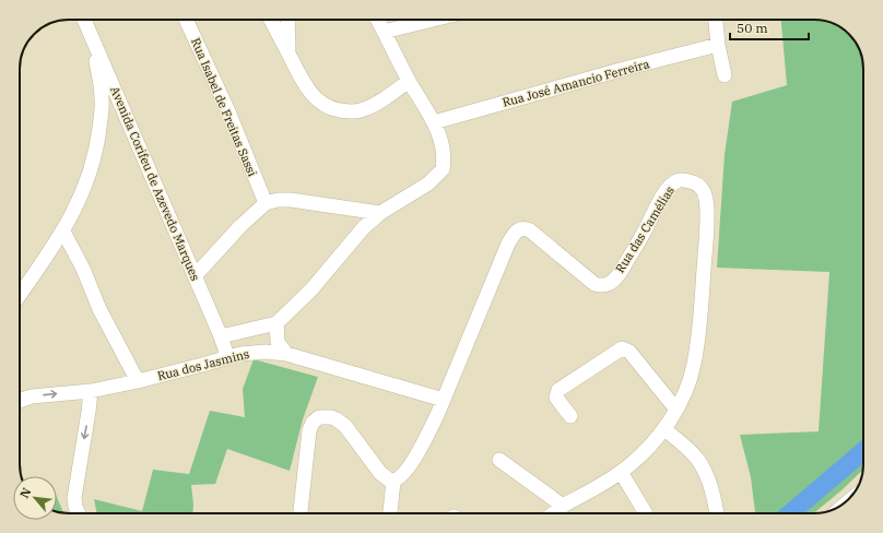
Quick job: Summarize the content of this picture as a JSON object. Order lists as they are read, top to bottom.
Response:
{
  "streets": {
    "street": [
      "Rua José Amancio Ferreira",
      "Rua Isabel de Freitas Sassi",
      "Avenida Corifeu de Azevedo Marques",
      "Rua das Camélias",
      "Rua dos Jasmins"
    ]
  },
  "crossings": [
    ["Avenida Corifeu de Azevedo Marques", "Rua dos Jasmins"],
    ["Rua das Camélias", "Rua dos Jasmins"]
  ],
  "scale_bar": "50 m",
  "north": "top left"
}
